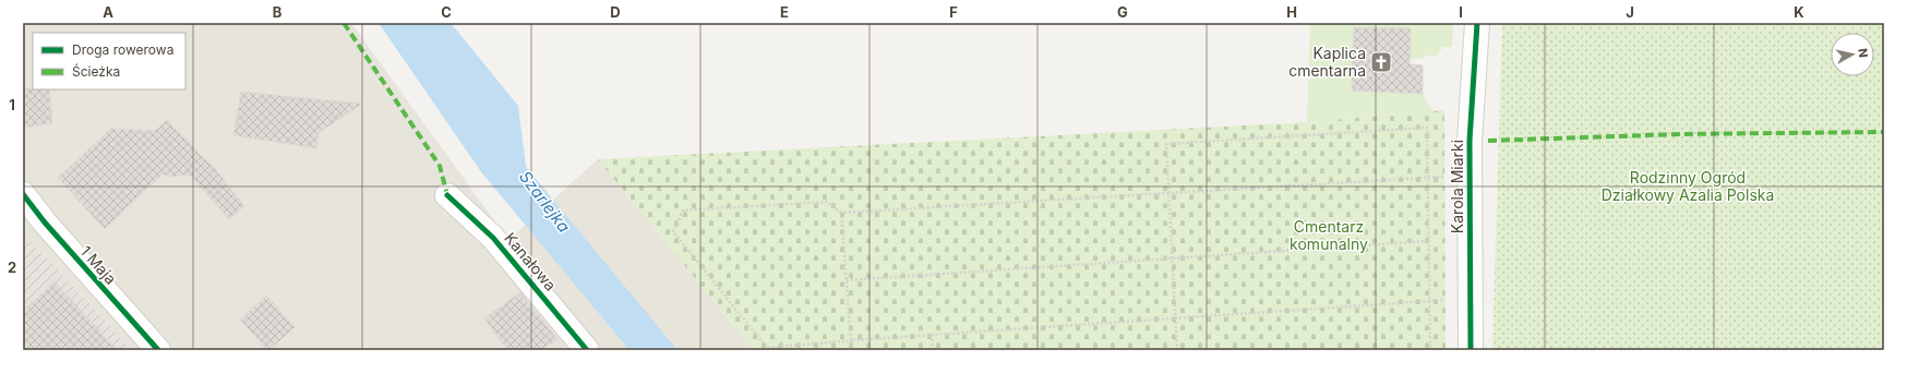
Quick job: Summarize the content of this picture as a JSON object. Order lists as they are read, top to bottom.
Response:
{
  "streets": {
    "street": ["Karola Miarki", "Kanałowa", "1 Maja"]
  },
  "water": ["Szarlejka"],
  "parks": ["Rodzinny Ogród Działkowy Azalia Polska", "Cmentarz komunalny"],
  "places": {
    "church": ["Kaplica cmentarna"]
  },
  "legend": ["Droga rowerowa", "Ścieżka"],
  "north": "right",
  "grid": {
    "columns": [
      "A",
      "B",
      "C",
      "D",
      "E",
      "F",
      "G",
      "H",
      "I",
      "J",
      "K"
    ],
    "rows": ["1", "2"]
  }
}
